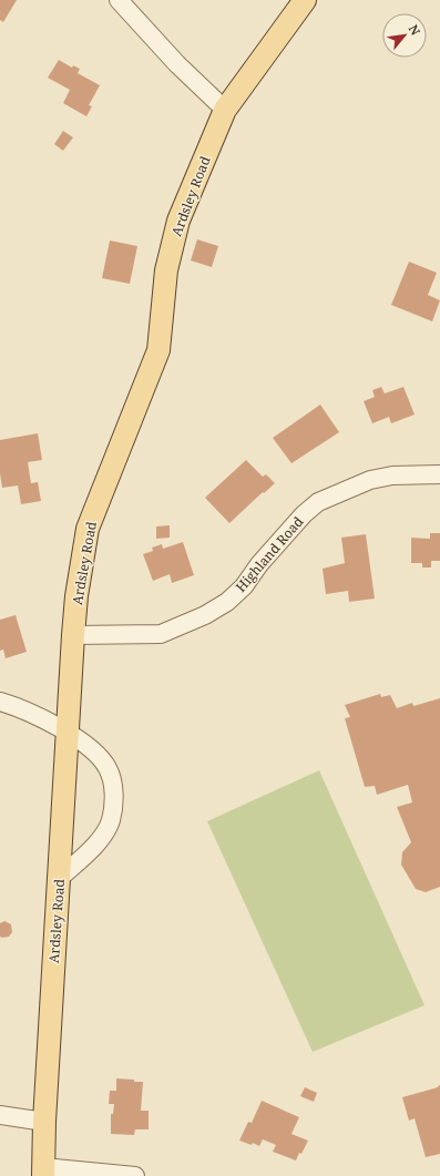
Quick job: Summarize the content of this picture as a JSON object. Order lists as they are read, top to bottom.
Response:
{
  "streets": {
    "main road": ["Ardsley Road"],
    "street": ["Highland Road"]
  },
  "crossings": [
    ["Ardsley Road", "Highland Road"]
  ],
  "north": "top right"
}
